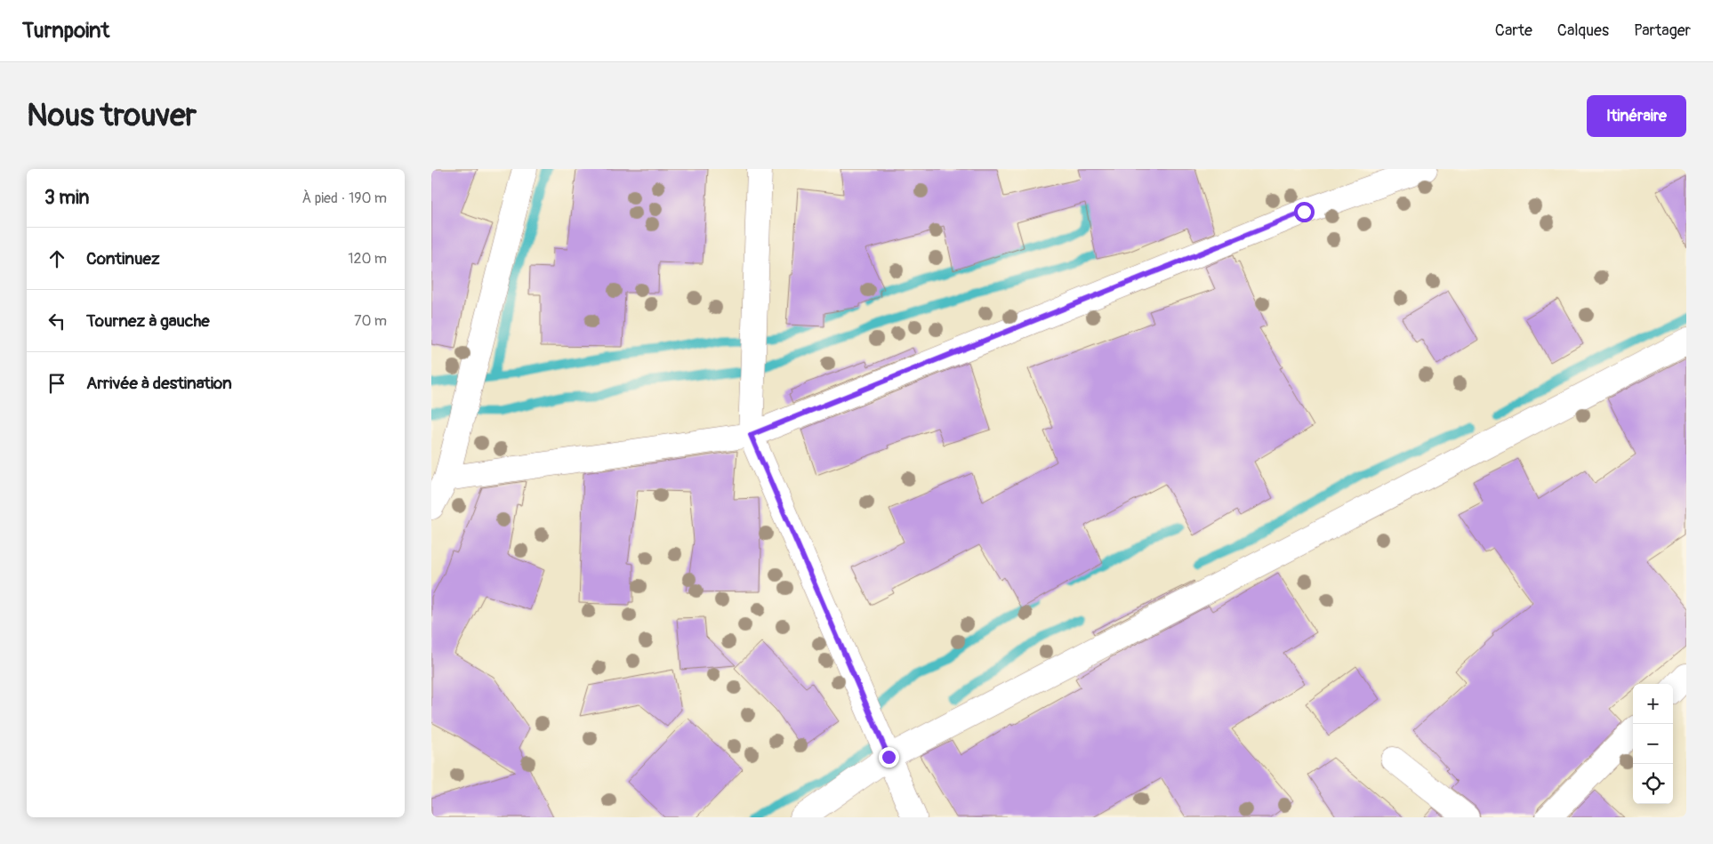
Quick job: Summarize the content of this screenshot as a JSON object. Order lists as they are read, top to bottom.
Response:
{
  "page": {
    "header": "Turnpoint",
    "nav": ["Carte", "Calques", "Partager"],
    "buttons": "Itinéraire",
    "title": "Nous trouver",
    "heading": ["3 min", "À pied · 190 m"],
    "list": [
      ["Continuez", "120 m"],
      ["Tournez à gauche", "70 m"],
      "Arrivée à destination"
    ],
    "map_buttons": ["+", "−"]
  }
}
